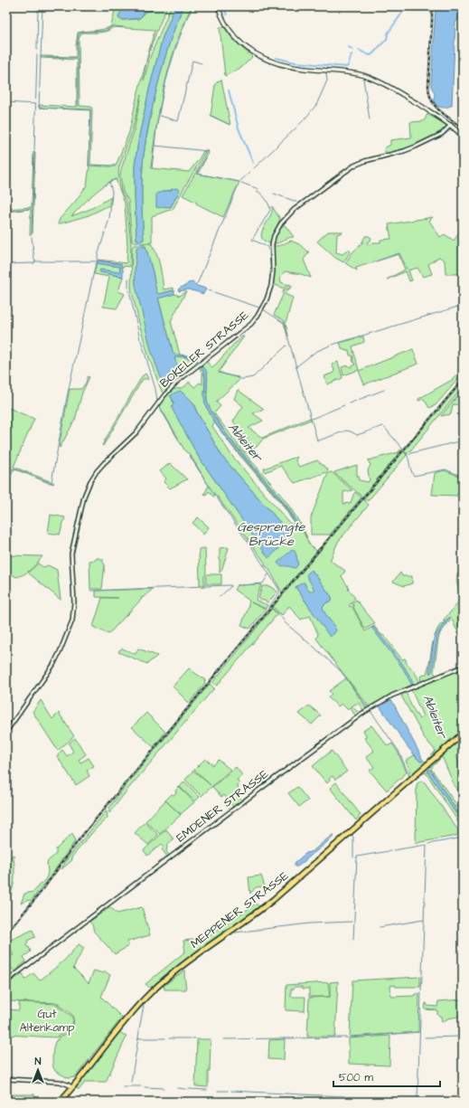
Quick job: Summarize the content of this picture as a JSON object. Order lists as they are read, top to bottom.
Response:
{
  "streets": {
    "main road": ["MEPPENER STRASSE"],
    "street": ["BOKELER STRASSE", "EMDENER STRASSE"]
  },
  "water": ["Ableiter", "Gesprengte Brücke"],
  "parks": ["Gut Altenkamp"],
  "scale_bar": "500 m",
  "north": "top"
}
